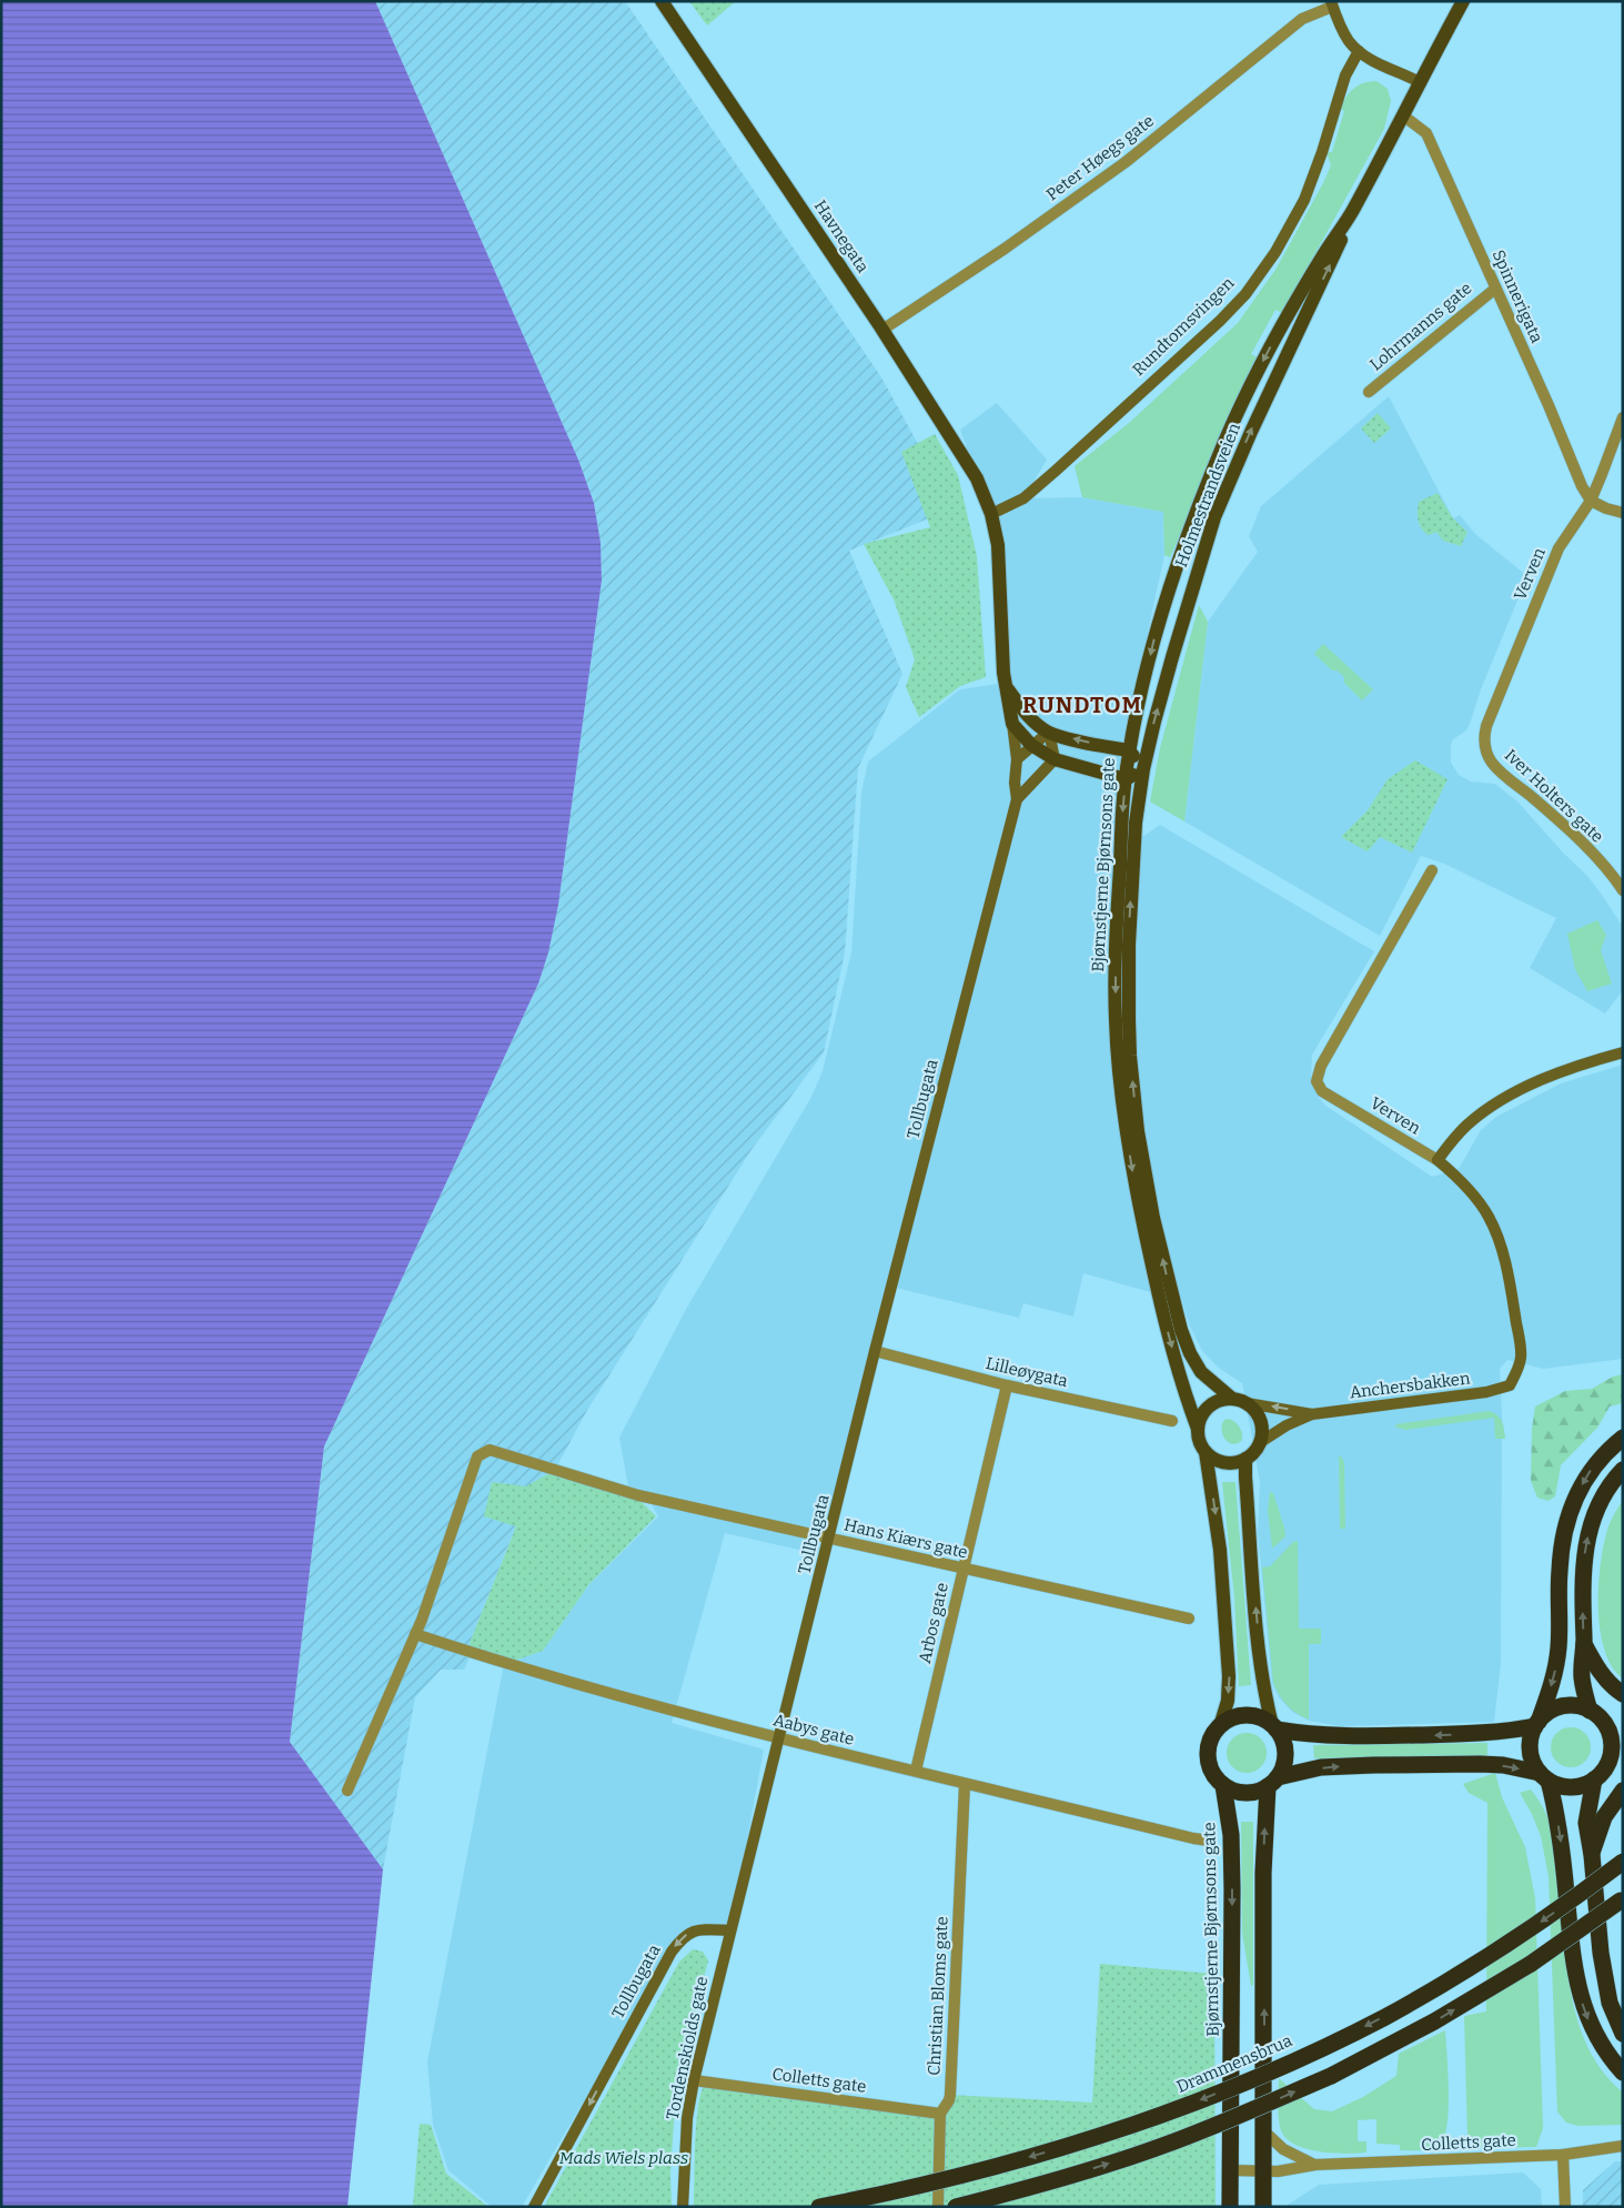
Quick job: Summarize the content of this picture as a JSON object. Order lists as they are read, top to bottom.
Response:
{
  "streets": {
    "highway": ["Bjørnstjerne Bjørnsons gate", "Drammensbrua"],
    "main road": [
      "Havnegata",
      "Rundtomsvingen",
      "Holmestrandsveien",
      "Verven",
      "Tollbugata",
      "Anchersbakken",
      "Tordenskiolds gate"
    ],
    "street": [
      "Peter Høegs gate",
      "Spinnerigata",
      "Lohrmanns gate",
      "Iver Holters gate",
      "Lilleøygata",
      "Hans Kiærs gate",
      "Arbos gate",
      "Aabys gate",
      "Christian Bloms gate",
      "Colletts gate"
    ]
  },
  "crossings": [
    ["Peter Høegs gate", "Havnegata"],
    ["Havnegata", "Rundtomsvingen"],
    ["Spinnerigata", "Lohrmanns gate"],
    ["Spinnerigata", "Holmestrandsveien"],
    ["Spinnerigata", "Verven"],
    ["Holmestrandsveien", "Bjørnstjerne Bjørnsons gate"],
    ["Verven", "Iver Holters gate"],
    ["Verven", "Anchersbakken"],
    ["Bjørnstjerne Bjørnsons gate", "Colletts gate"],
    ["Tollbugata", "Lilleøygata"],
    ["Tollbugata", "Hans Kiærs gate"],
    ["Tollbugata", "Aabys gate"],
    ["Tollbugata", "Tordenskiolds gate"],
    ["Lilleøygata", "Arbos gate"],
    ["Hans Kiærs gate", "Arbos gate"],
    ["Hans Kiærs gate", "Aabys gate"],
    ["Arbos gate", "Aabys gate"],
    ["Aabys gate", "Christian Bloms gate"],
    ["Christian Bloms gate", "Colletts gate"],
    ["Tordenskiolds gate", "Colletts gate"]
  ],
  "one_way": ["Holmestrandsveien"],
  "districts": ["RUNDTOM"],
  "parks": ["Mads Wiels plass"]
}
